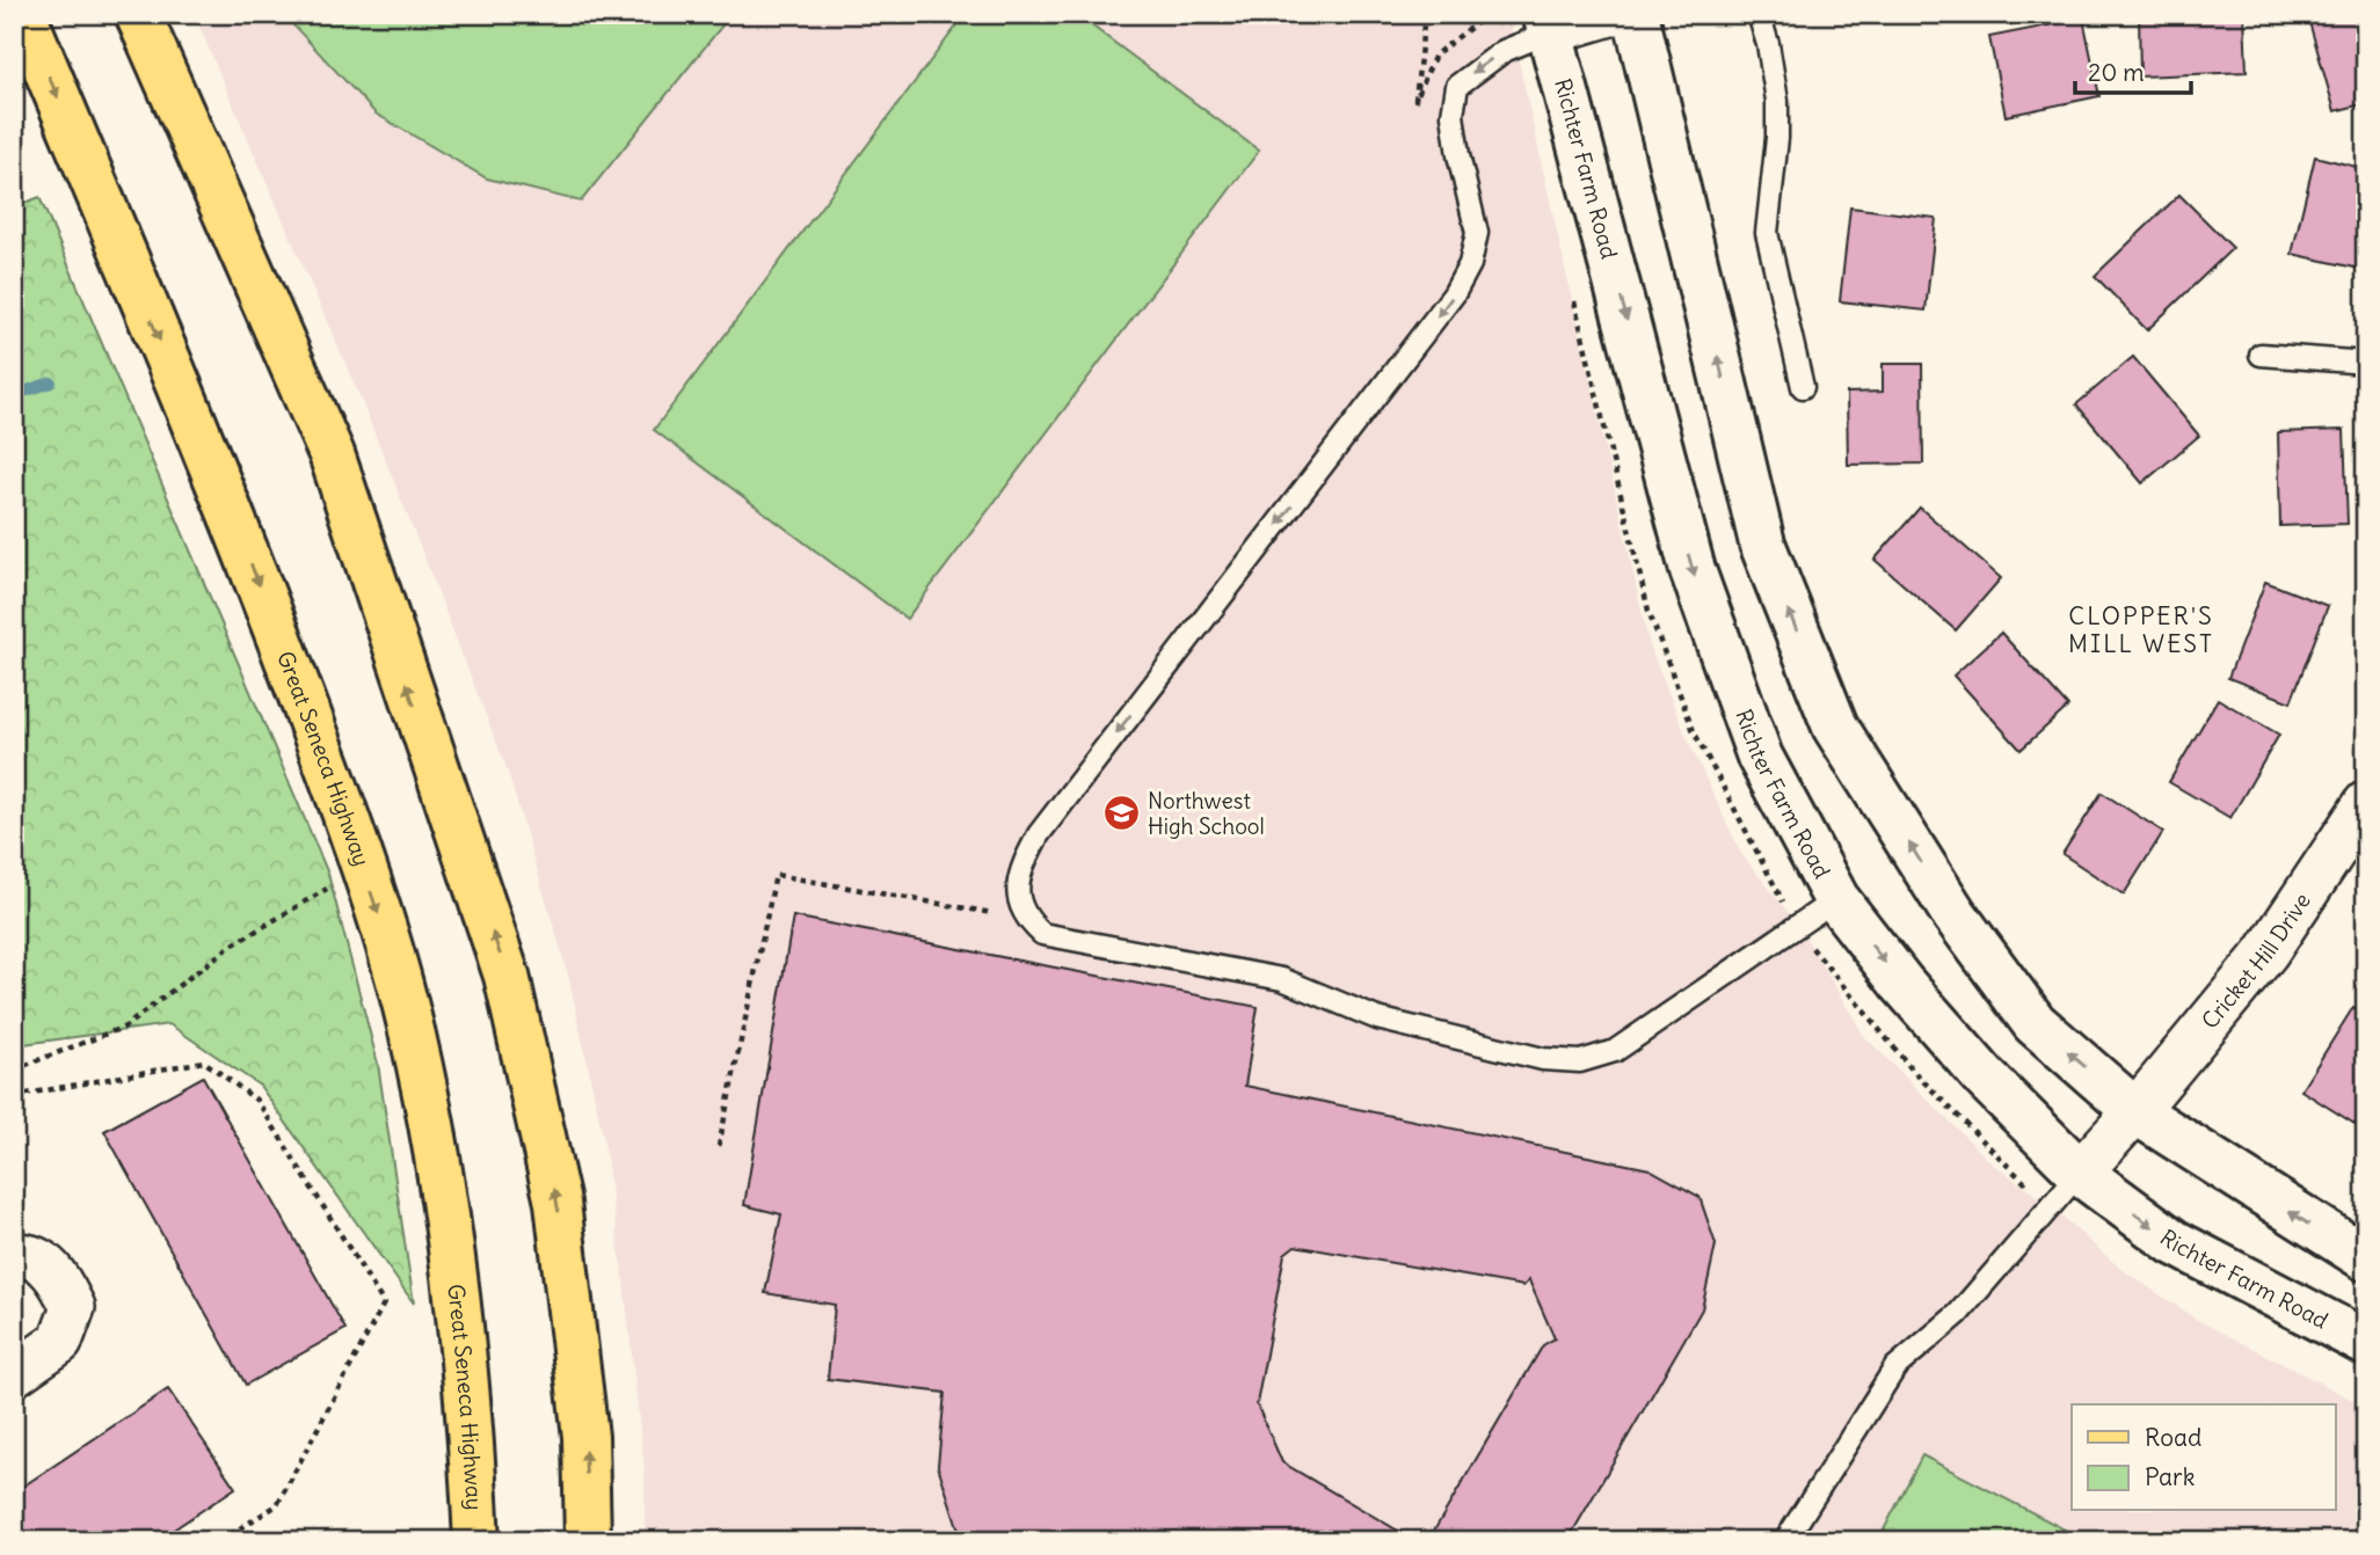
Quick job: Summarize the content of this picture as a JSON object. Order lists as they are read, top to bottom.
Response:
{
  "streets": {
    "main road": ["Richter Farm Road", "Great Seneca Highway"],
    "street": ["Cricket Hill Drive"]
  },
  "crossings": [
    ["Richter Farm Road", "Cricket Hill Drive"]
  ],
  "districts": ["CLOPPER'S MILL WEST"],
  "places": {
    "school or university": ["Northwest High School"]
  },
  "legend": ["Road", "Park"],
  "scale_bar": "20 m"
}
